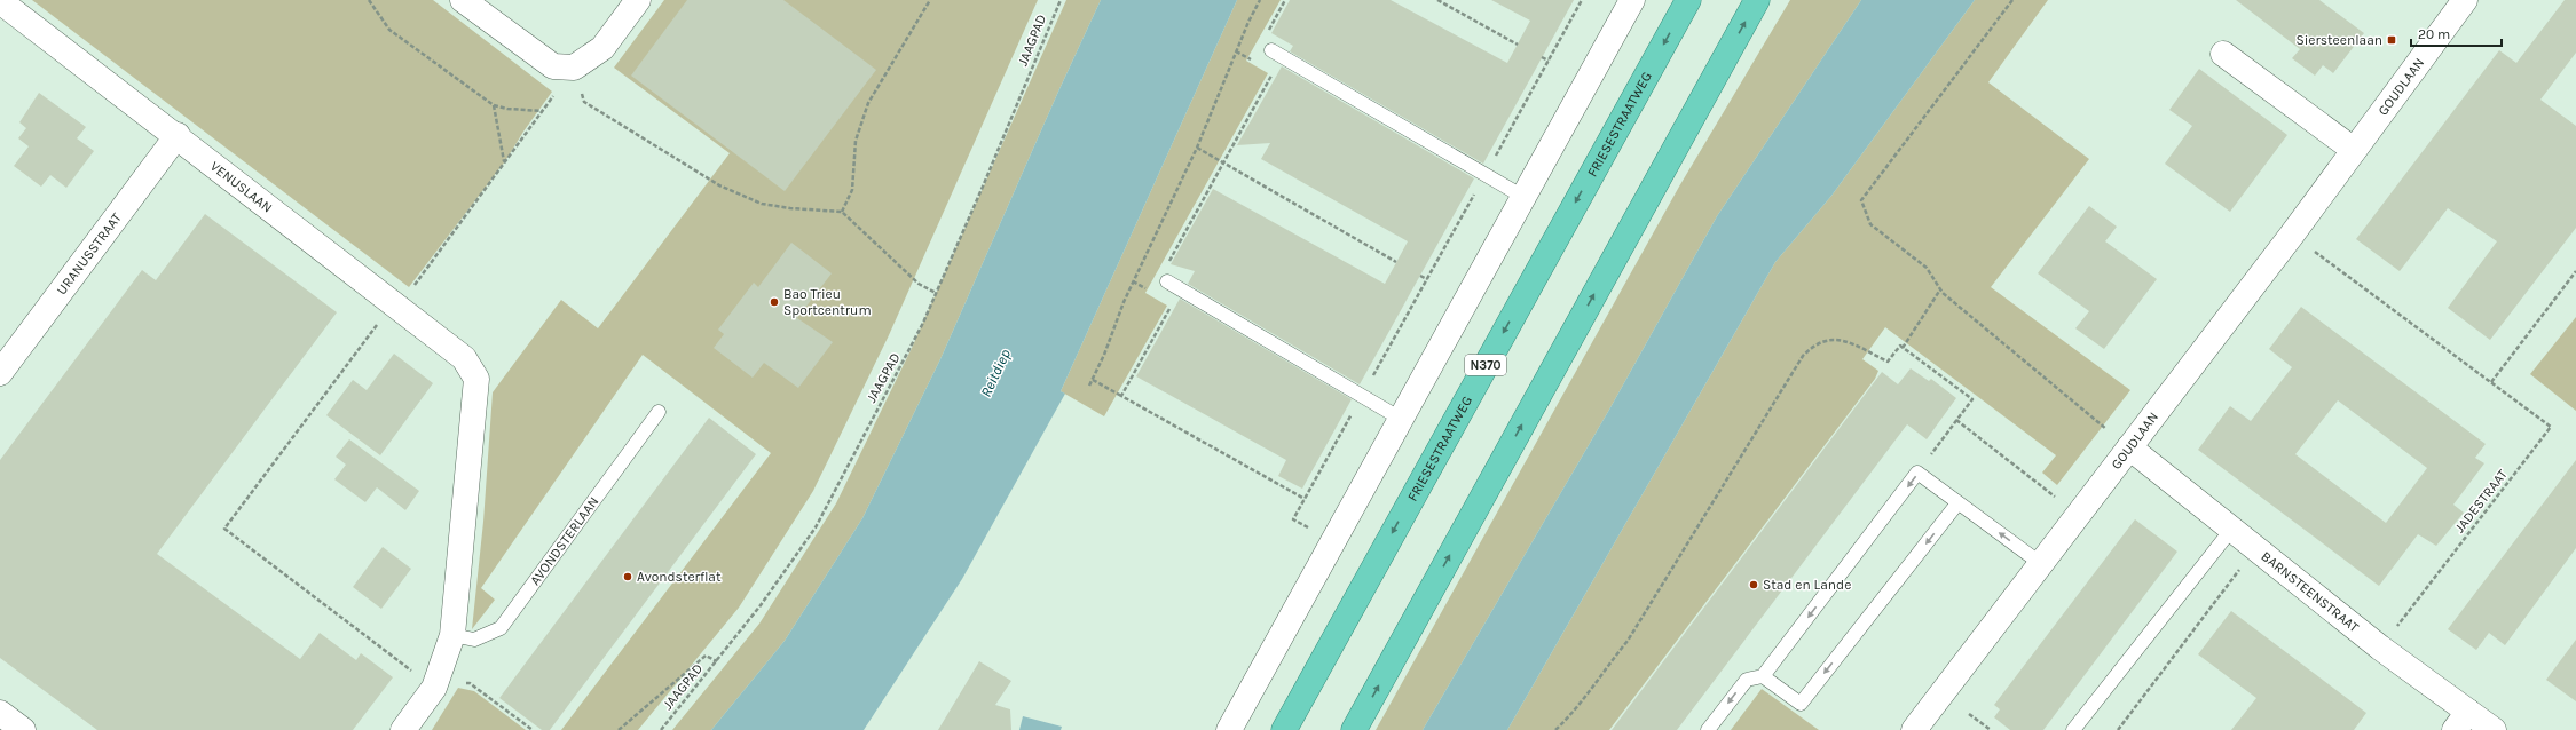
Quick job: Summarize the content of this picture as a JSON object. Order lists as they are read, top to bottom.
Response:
{
  "streets": {
    "highway": ["FRIESESTRAATWEG", "N370"],
    "street": [
      "GOUDLAAN",
      "VENUSLAAN",
      "URANUSSTRAAT",
      "BARNSTEENSTRAAT"
    ],
    "lane": ["AVONDSTERLAAN"],
    "path": ["JAAGPAD", "JADESTRAAT"]
  },
  "crossings": [
    ["GOUDLAAN", "JADESTRAAT"],
    ["GOUDLAAN", "BARNSTEENSTRAAT"],
    ["VENUSLAAN", "URANUSSTRAAT"],
    ["VENUSLAAN", "AVONDSTERLAAN"],
    ["JADESTRAAT", "BARNSTEENSTRAAT"]
  ],
  "water": ["Reitdiep"],
  "places": {
    "transit": ["Siersteenlaan"],
    "other": ["Bao Trieu Sportcentrum", "Avondsterflat", "Stad en Lande"]
  },
  "scale_bar": "20 m"
}
